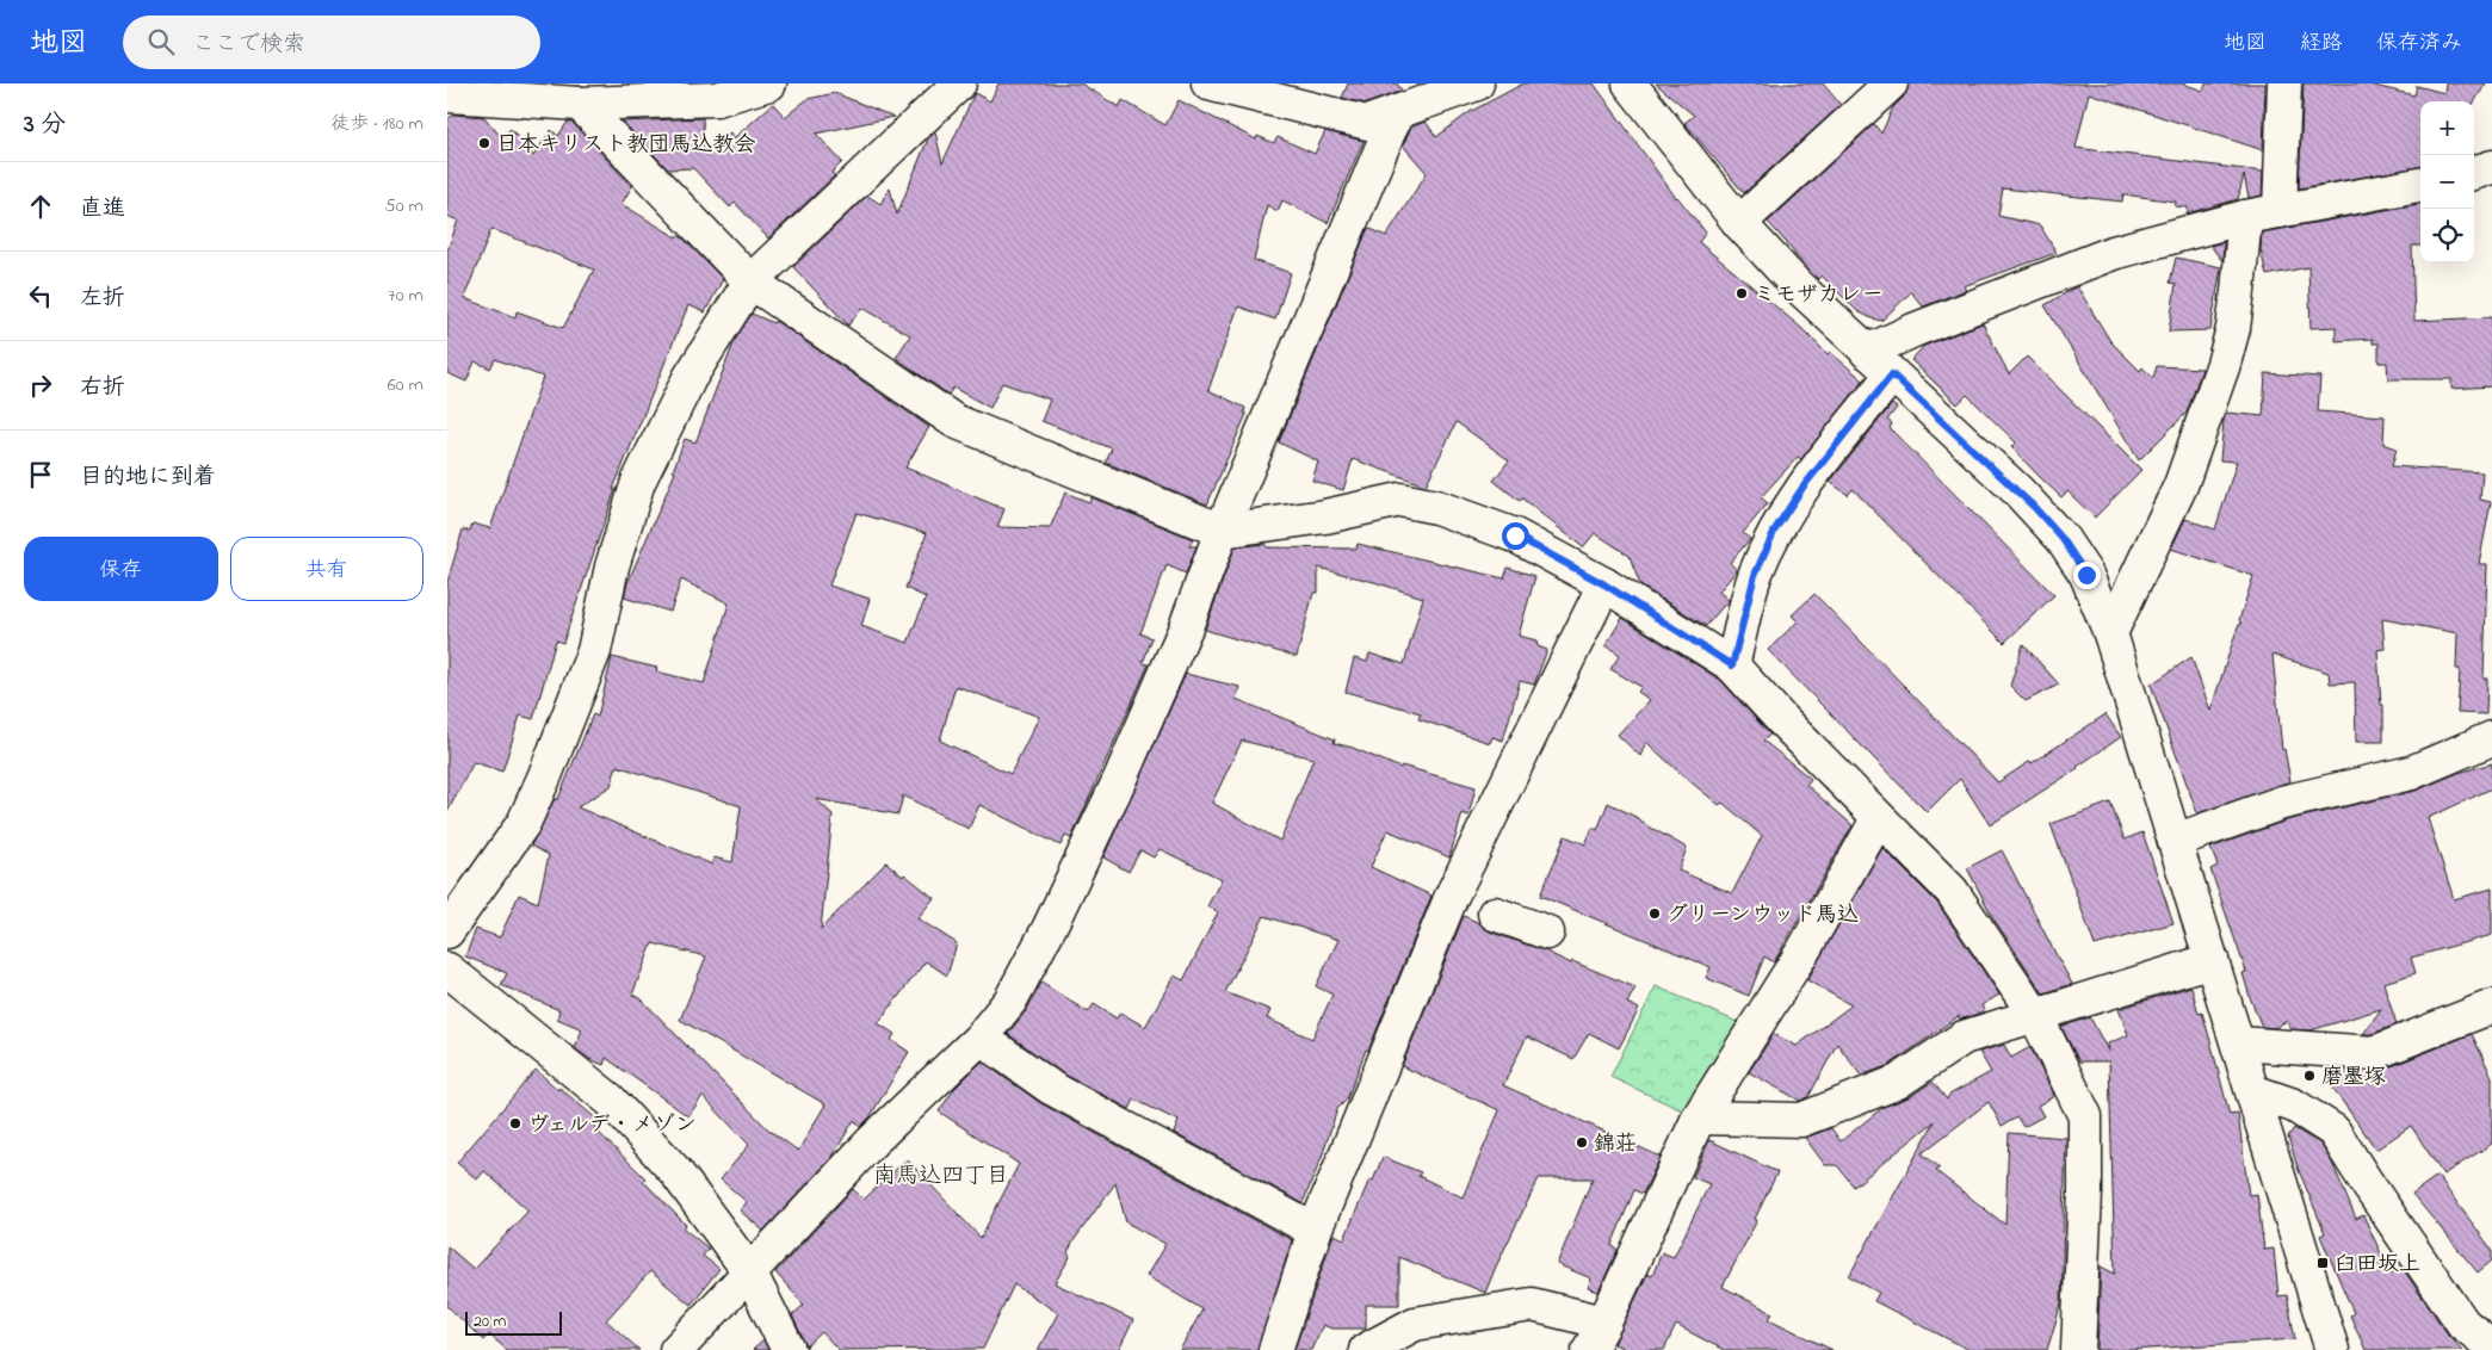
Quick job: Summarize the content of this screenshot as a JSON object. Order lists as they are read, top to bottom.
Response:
{
  "districts": ["南馬込四丁目"],
  "places": {
    "other": [
      "日本キリスト教団馬込教会",
      "ミモザカレー",
      "グリーンウッド馬込",
      "磨墨塚",
      "ヴェルデ・メゾン",
      "錦荘"
    ],
    "transit": ["臼田坂上"]
  },
  "scale_bar": "20 m",
  "page": {
    "header": "地図",
    "search": "ここで検索",
    "nav": ["地図", "経路", "保存済み"],
    "heading": ["3 分", "徒歩 · 180 m"],
    "map_buttons": ["+", "−"],
    "list": [
      ["直進", "50 m"],
      ["左折", "70 m"],
      ["右折", "60 m"],
      "目的地に到着"
    ],
    "buttons": ["保存", "共有"],
    "scale": "20 m"
  }
}
